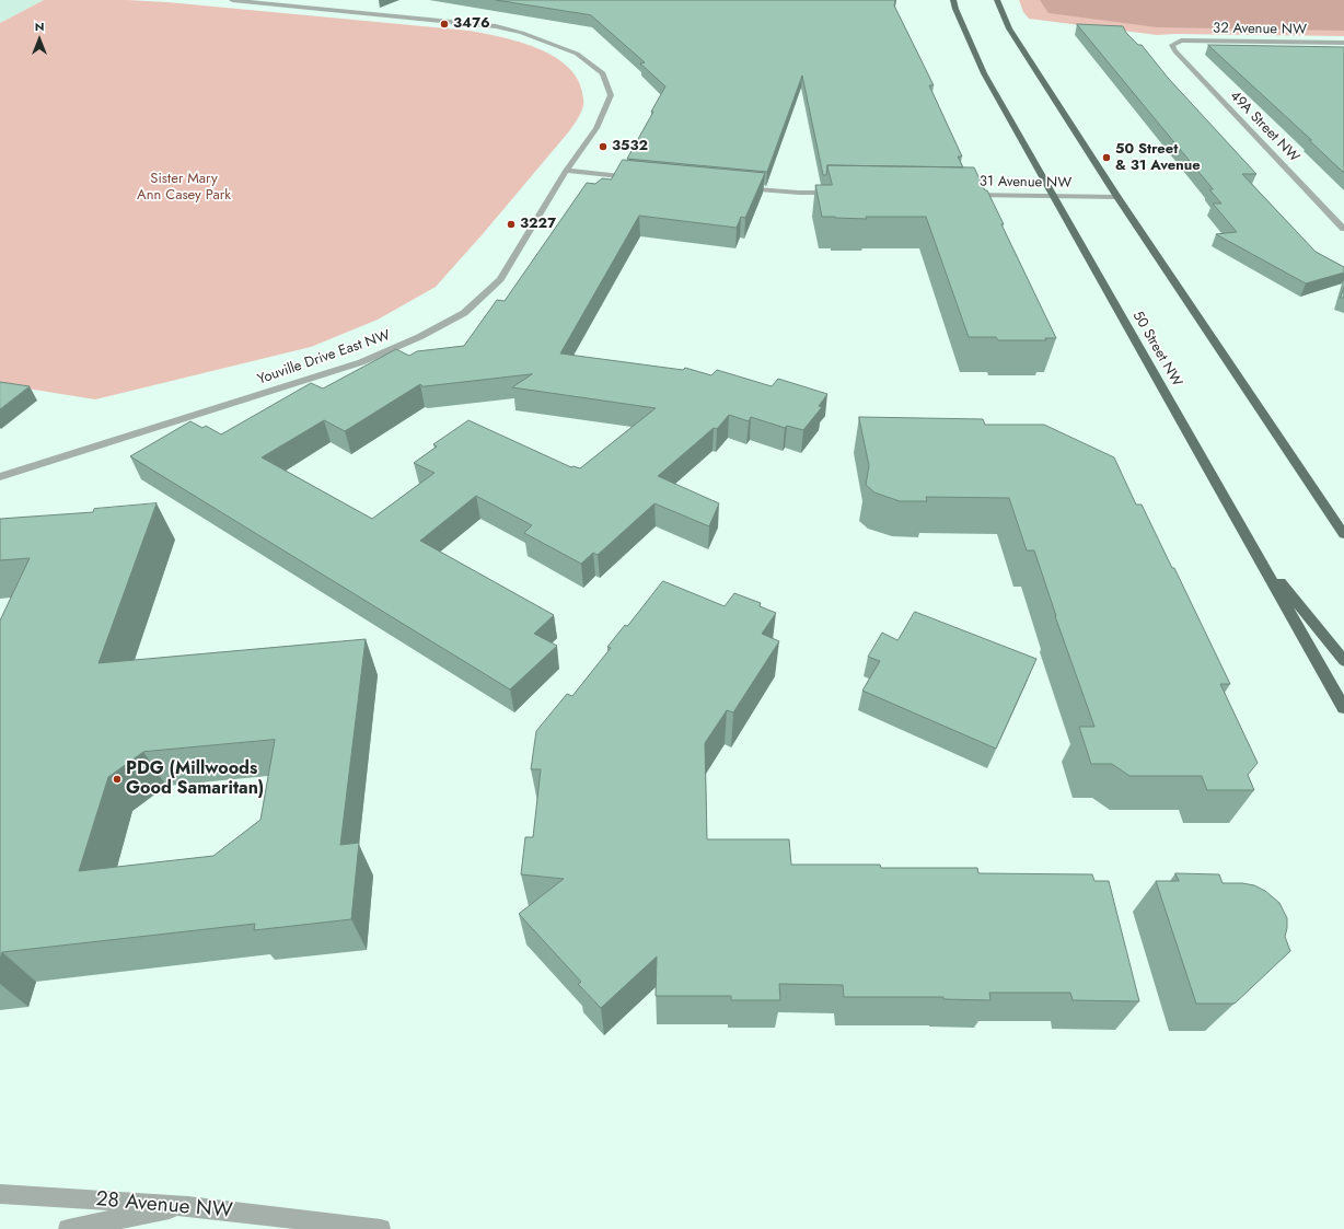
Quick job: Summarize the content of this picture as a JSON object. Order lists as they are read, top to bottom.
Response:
{
  "streets": {
    "main road": ["50 Street NW"],
    "street": [
      "32 Avenue NW",
      "49A Street NW",
      "31 Avenue NW",
      "Youville Drive East NW",
      "28 Avenue NW"
    ]
  },
  "crossings": [
    ["32 Avenue NW", "49A Street NW"],
    ["31 Avenue NW", "50 Street NW"]
  ],
  "parks": ["Sister Mary Ann Casey Park"],
  "places": [
    "3476",
    "3532",
    "50 Street & 31 Avenue",
    "3227",
    "PDG (Millwoods Good Samaritan)"
  ],
  "north": "top"
}
